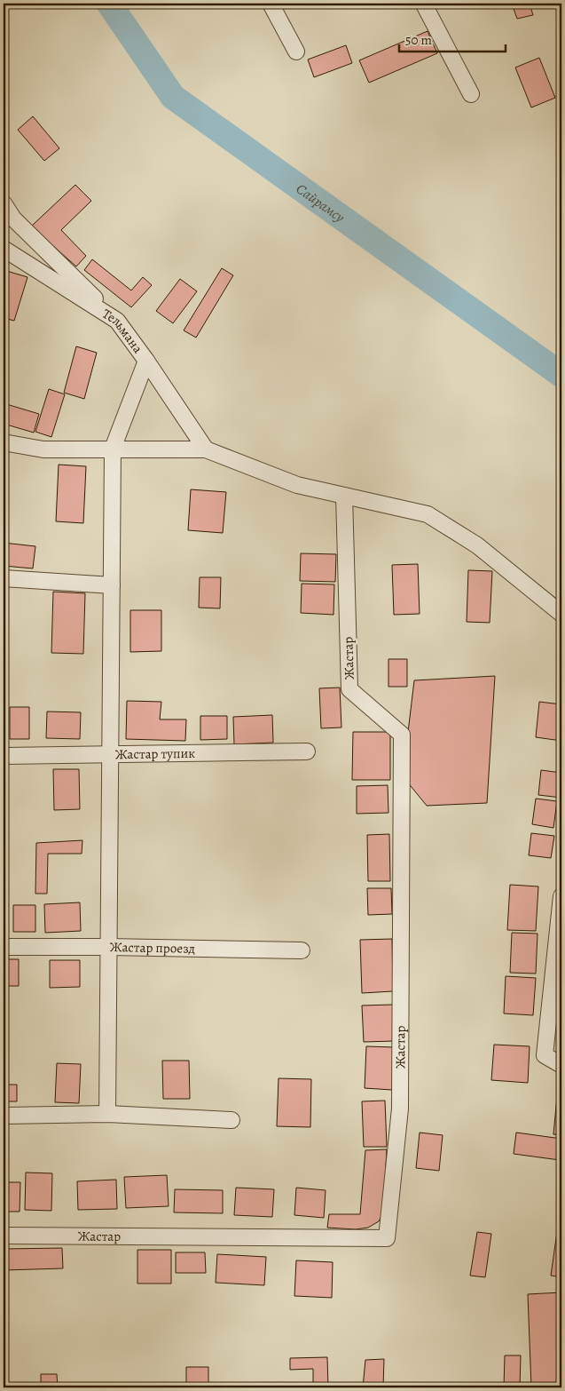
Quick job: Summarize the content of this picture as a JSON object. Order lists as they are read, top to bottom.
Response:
{
  "streets": {
    "street": [
      "Тельмана",
      "Жастар",
      "Жастар тупик",
      "Жастар проезд"
    ]
  },
  "water": ["Сайрамсу"],
  "scale_bar": "50 m"
}
